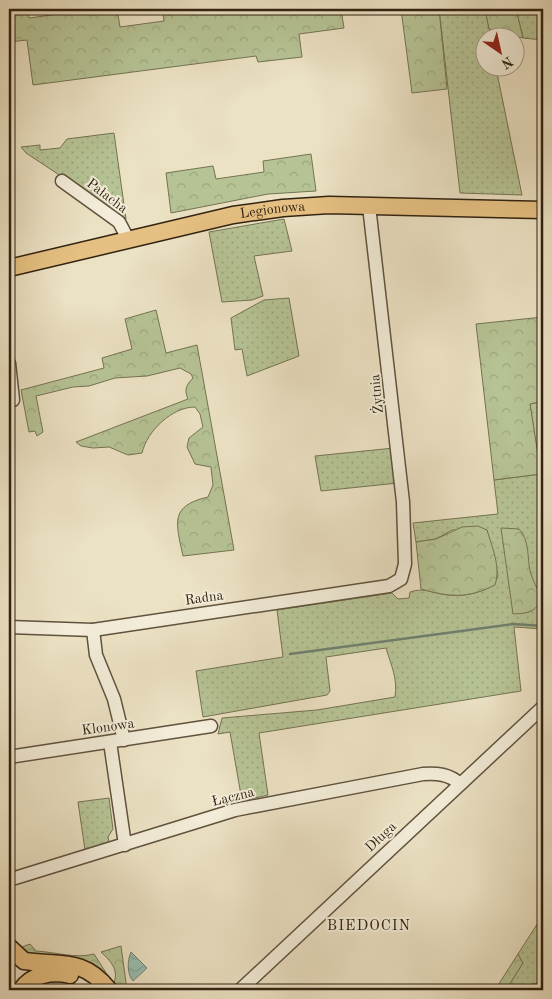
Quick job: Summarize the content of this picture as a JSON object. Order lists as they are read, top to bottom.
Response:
{
  "streets": {
    "main road": ["Legionowa"],
    "street": [
      "Pałacha",
      "Żytnia",
      "Radna",
      "Klonowa",
      "Łączna",
      "Długa"
    ]
  },
  "crossings": [
    ["Pałacha", "Legionowa"],
    ["Legionowa", "Żytnia"],
    ["Żytnia", "Radna"],
    ["Łączna", "Długa"]
  ],
  "districts": ["BIEDOCIN"],
  "north": "bottom right"
}
